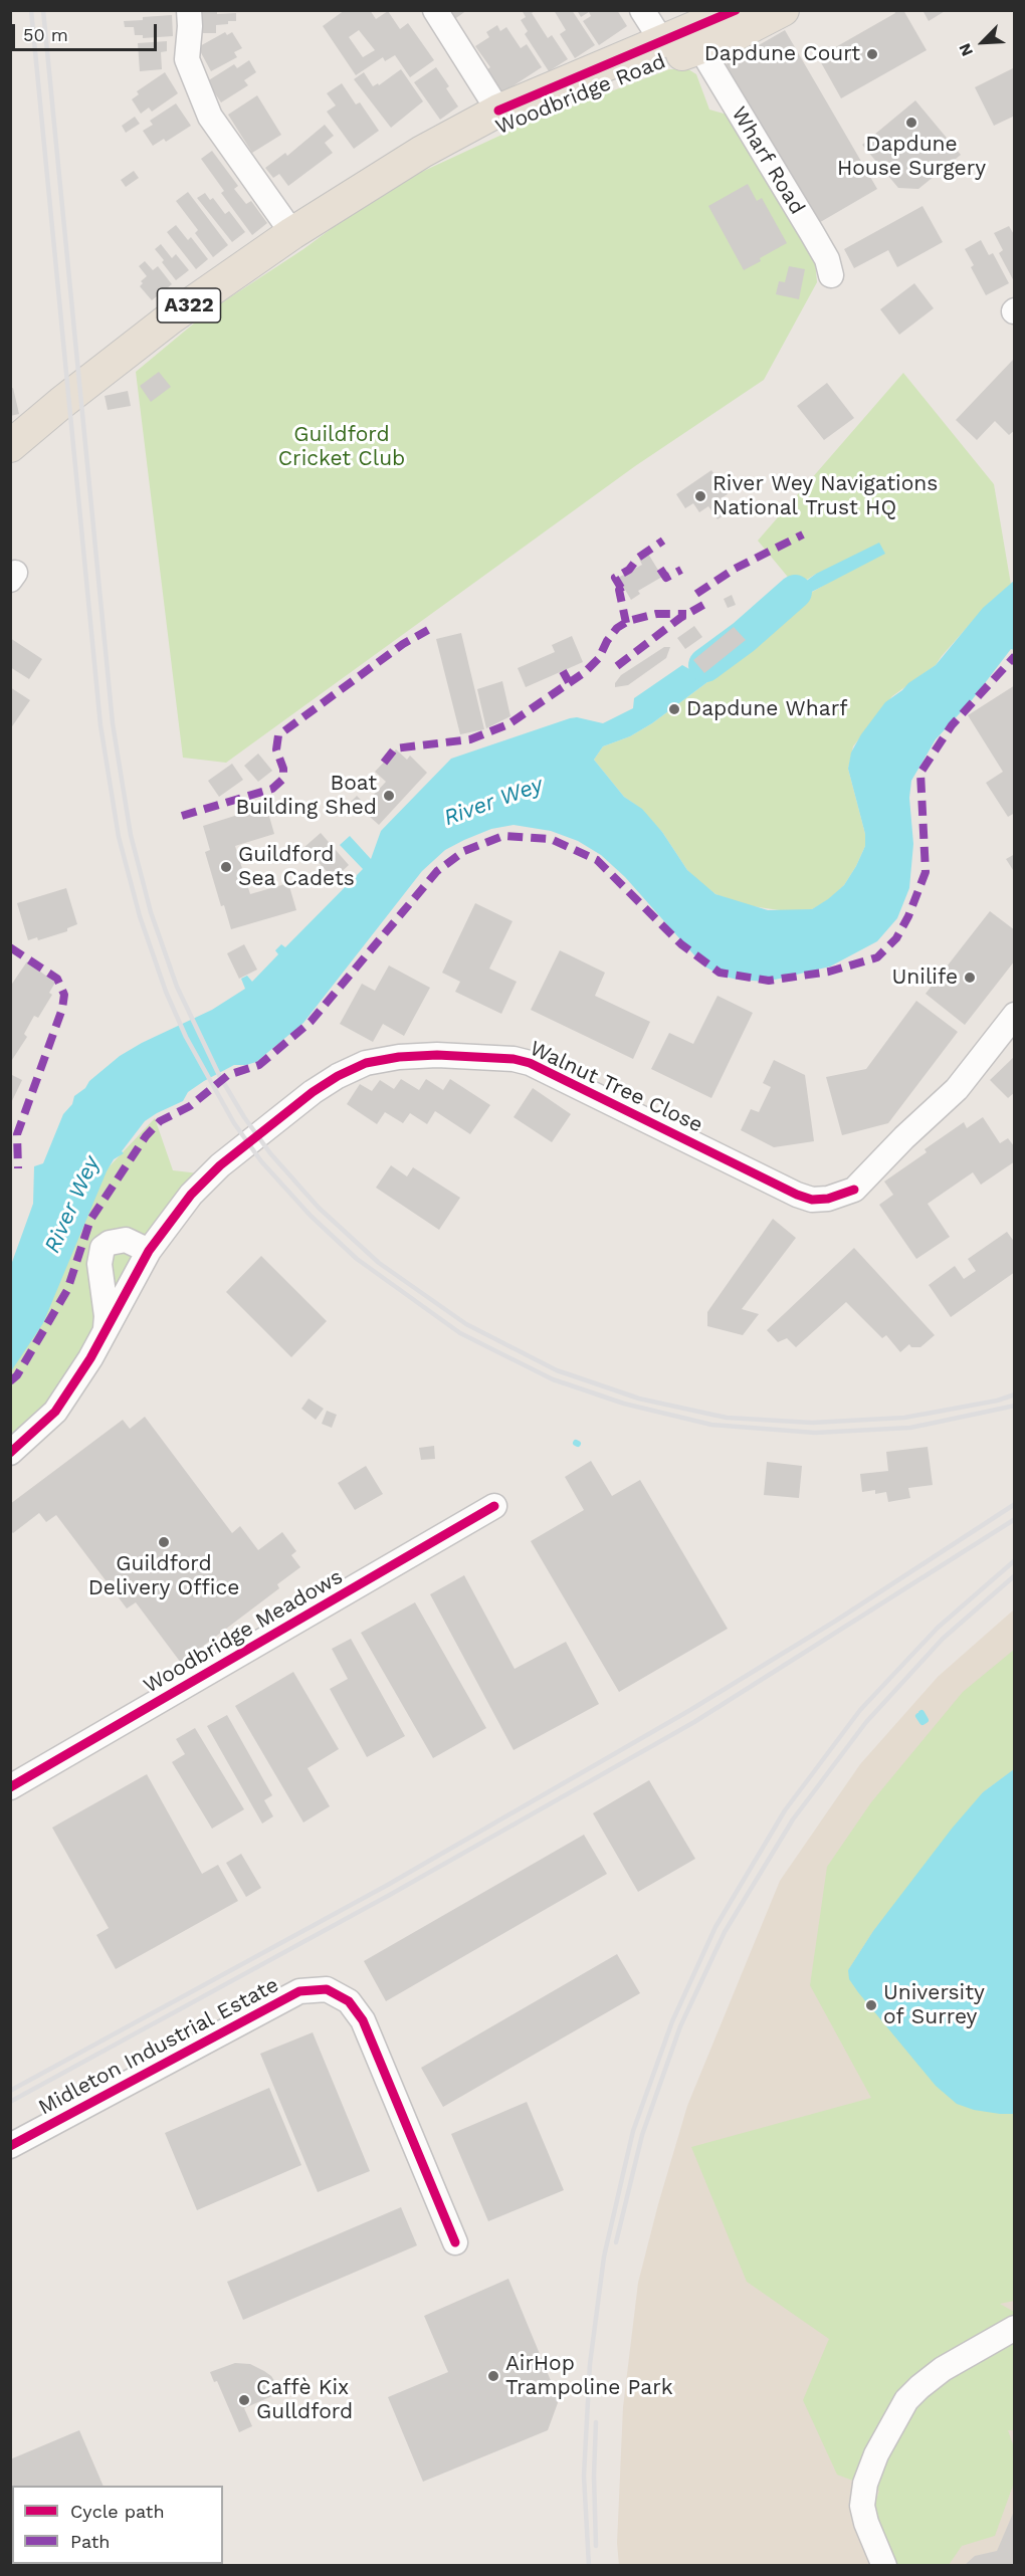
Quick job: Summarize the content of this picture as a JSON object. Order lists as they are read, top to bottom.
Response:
{
  "streets": {
    "main road": ["Woodbridge Road", "A322"],
    "street": [
      "Wharf Road",
      "Walnut Tree Close",
      "Woodbridge Meadows",
      "Midleton Industrial Estate"
    ]
  },
  "crossings": [
    ["Woodbridge Road", "Wharf Road"]
  ],
  "water": ["River Wey"],
  "parks": ["Guildford Cricket Club"],
  "places": [
    "Dapdune Court",
    "Dapdune House Surgery",
    "River Wey Navigations National Trust HQ",
    "Dapdune Wharf",
    "Boat Building Shed",
    "Guildford Sea Cadets",
    "Unilife",
    "Guildford Delivery Office",
    "University of Surrey",
    "AirHop Trampoline Park",
    "Caffè Kix Gulldford"
  ],
  "legend": ["Cycle path", "Path"],
  "scale_bar": "50 m",
  "north": "bottom left"
}
